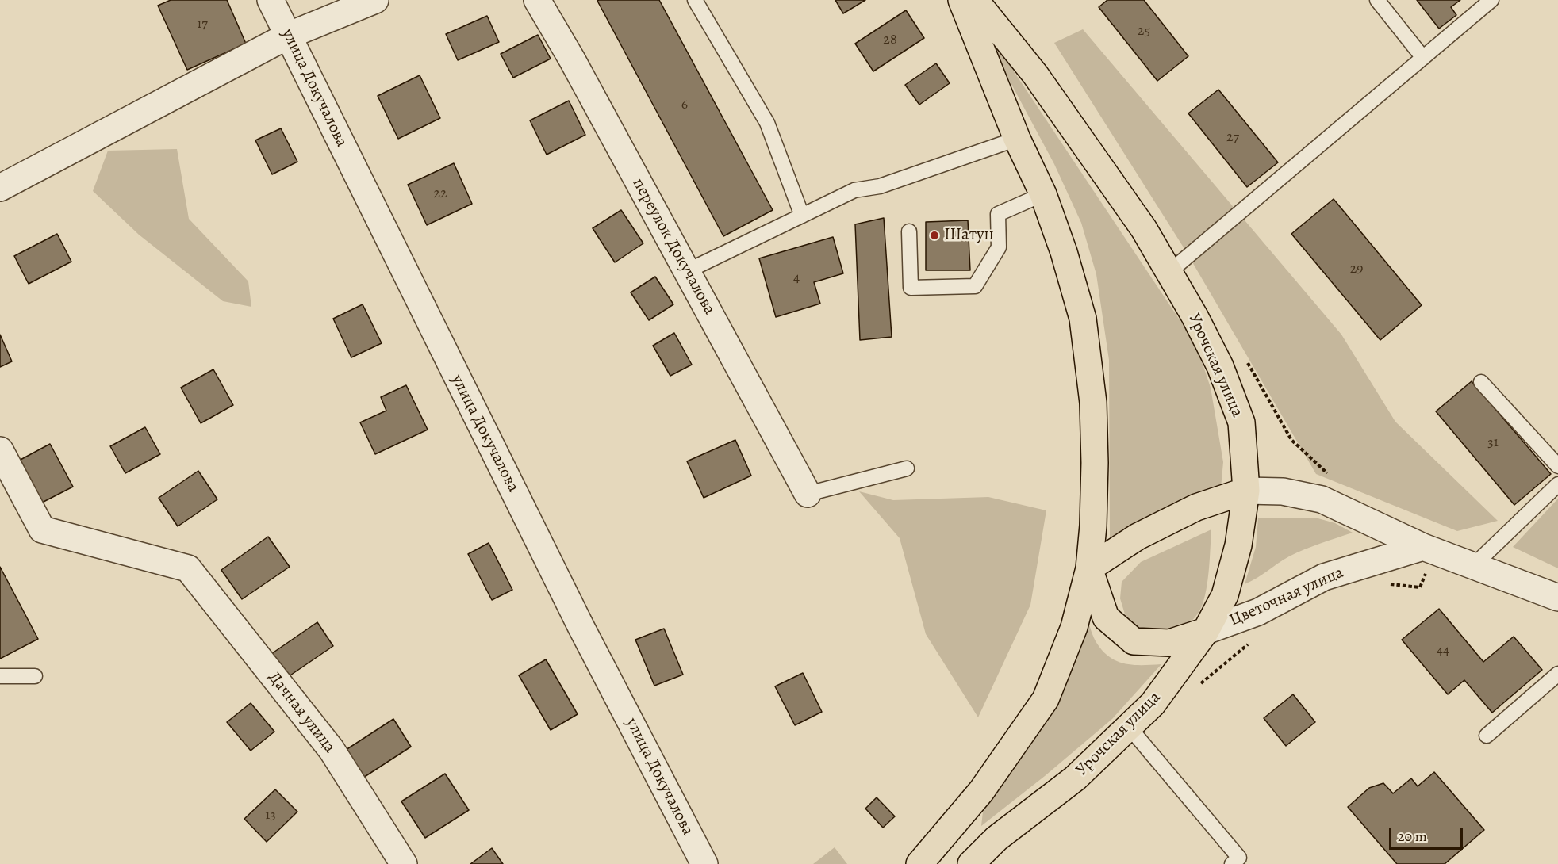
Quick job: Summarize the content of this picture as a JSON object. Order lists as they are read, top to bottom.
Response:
{
  "streets": {
    "main road": ["Урочская улица"],
    "street": [
      "улица Докучалова",
      "переулок Докучалова",
      "Цветочная улица",
      "Дачная улица"
    ]
  },
  "crossings": [
    ["Урочская улица", "Цветочная улица"]
  ],
  "places": ["Шатун"],
  "house_numbers": [
    "17",
    "25",
    "28",
    "6",
    "27",
    "22",
    "29",
    "4",
    "31",
    "44",
    "13"
  ],
  "scale_bar": "20 m"
}
